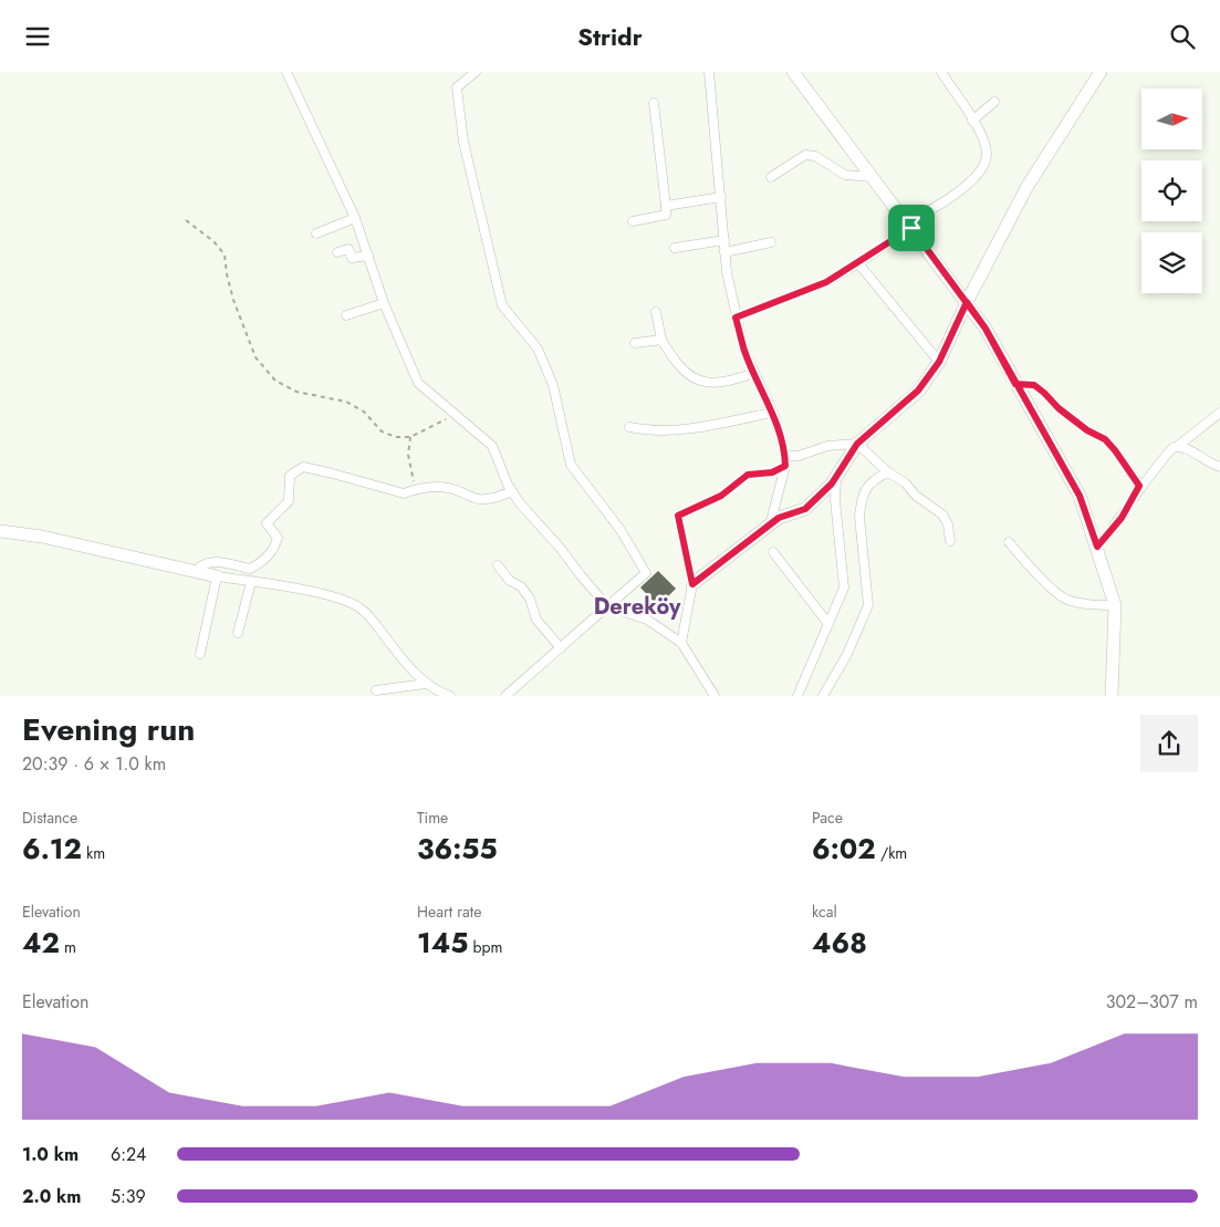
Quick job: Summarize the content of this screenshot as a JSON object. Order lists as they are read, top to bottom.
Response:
{
  "districts": ["Dereköy"],
  "north": "right",
  "page": {
    "header": "Stridr",
    "heading": ["Evening run", "20:39 · 6 × 1.0 km"],
    "stats": [
      ["Distance", "6.12 km"],
      ["Time", "36:55"],
      ["Pace", "6:02 /km"],
      ["Elevation", "42 m"],
      ["Heart rate", "145 bpm"],
      ["kcal", "468"]
    ],
    "chart": ["Elevation", "302–307 m"],
    "list": [
      {
        "name": "1.0 km",
        "note": "6:24"
      },
      {
        "name": "2.0 km",
        "note": "5:39"
      }
    ]
  }
}
